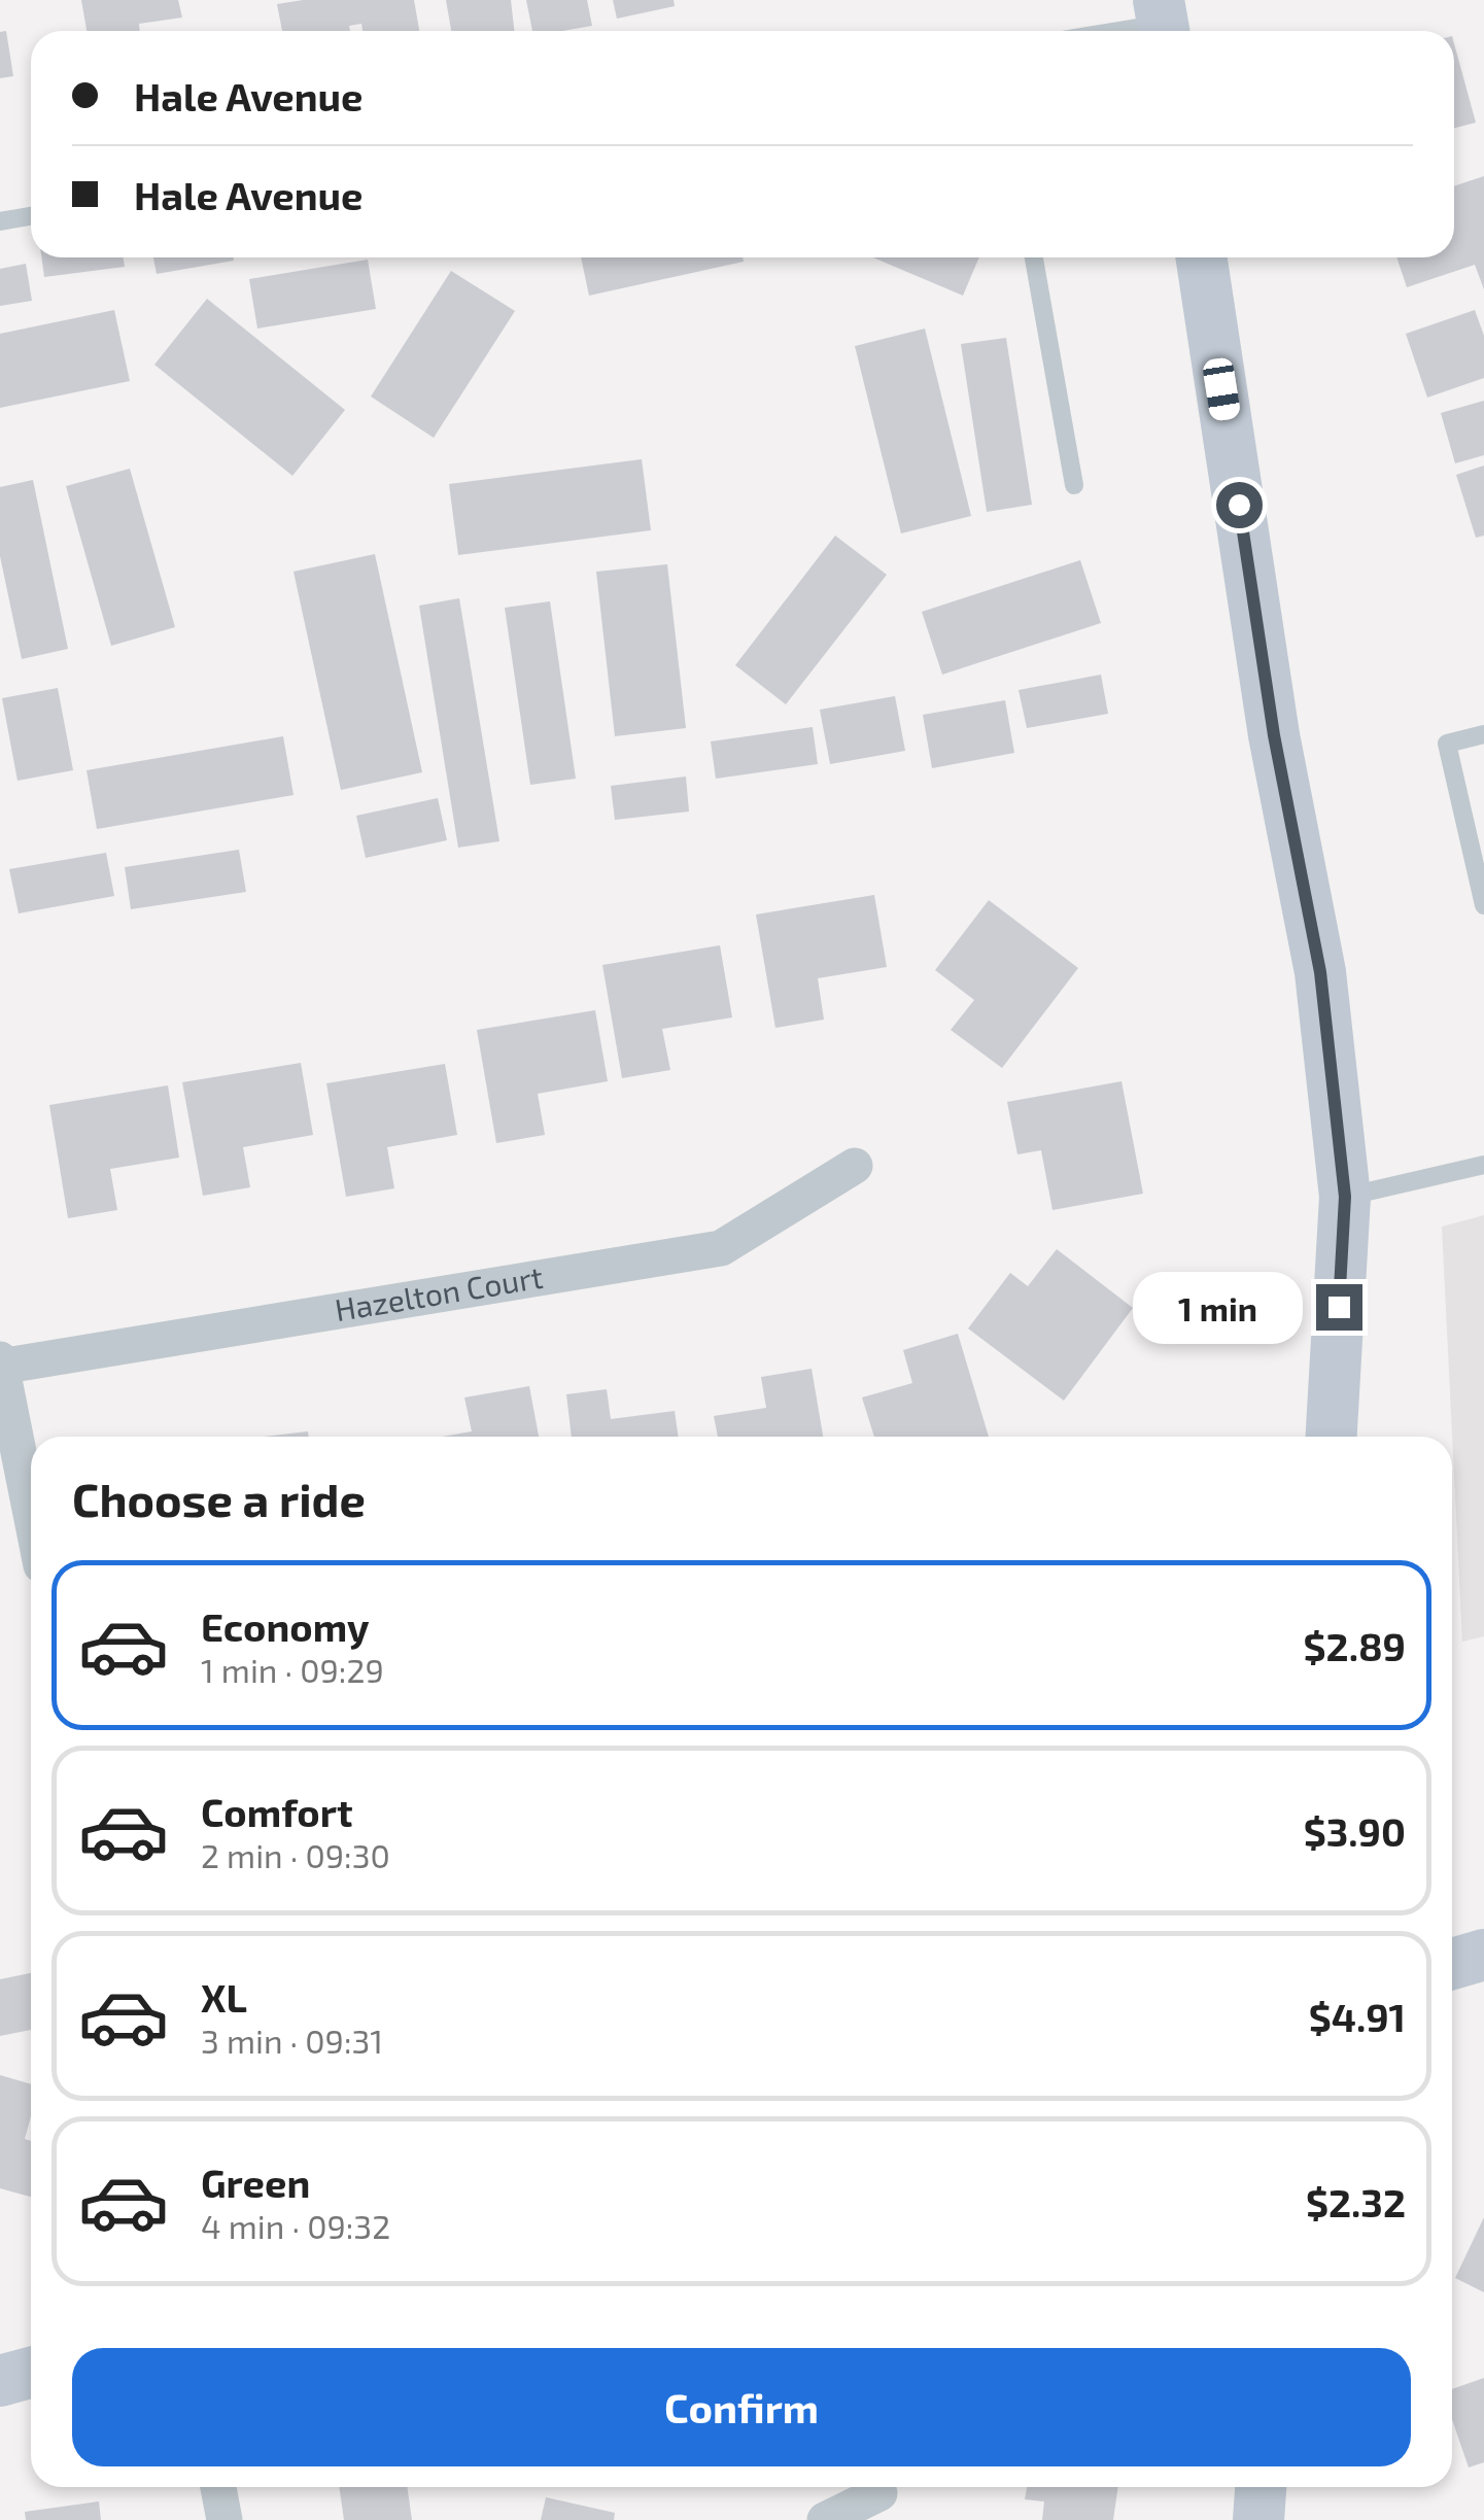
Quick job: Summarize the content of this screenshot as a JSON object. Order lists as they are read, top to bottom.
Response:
{
  "streets": {
    "street": ["Hazelton Court"]
  },
  "page": {
    "banner": ["Hale Avenue", "Hale Avenue"],
    "bubble": "1 min",
    "heading": "Choose a ride",
    "list": [
      {
        "name": "Economy",
        "note": "1 min · 09:29",
        "value": "$2.89"
      },
      {
        "name": "Comfort",
        "note": "2 min · 09:30",
        "value": "$3.90"
      },
      {
        "name": "XL",
        "note": "3 min · 09:31",
        "value": "$4.91"
      },
      {
        "name": "Green",
        "note": "4 min · 09:32",
        "value": "$2.32"
      }
    ],
    "buttons": "Confirm"
  }
}
